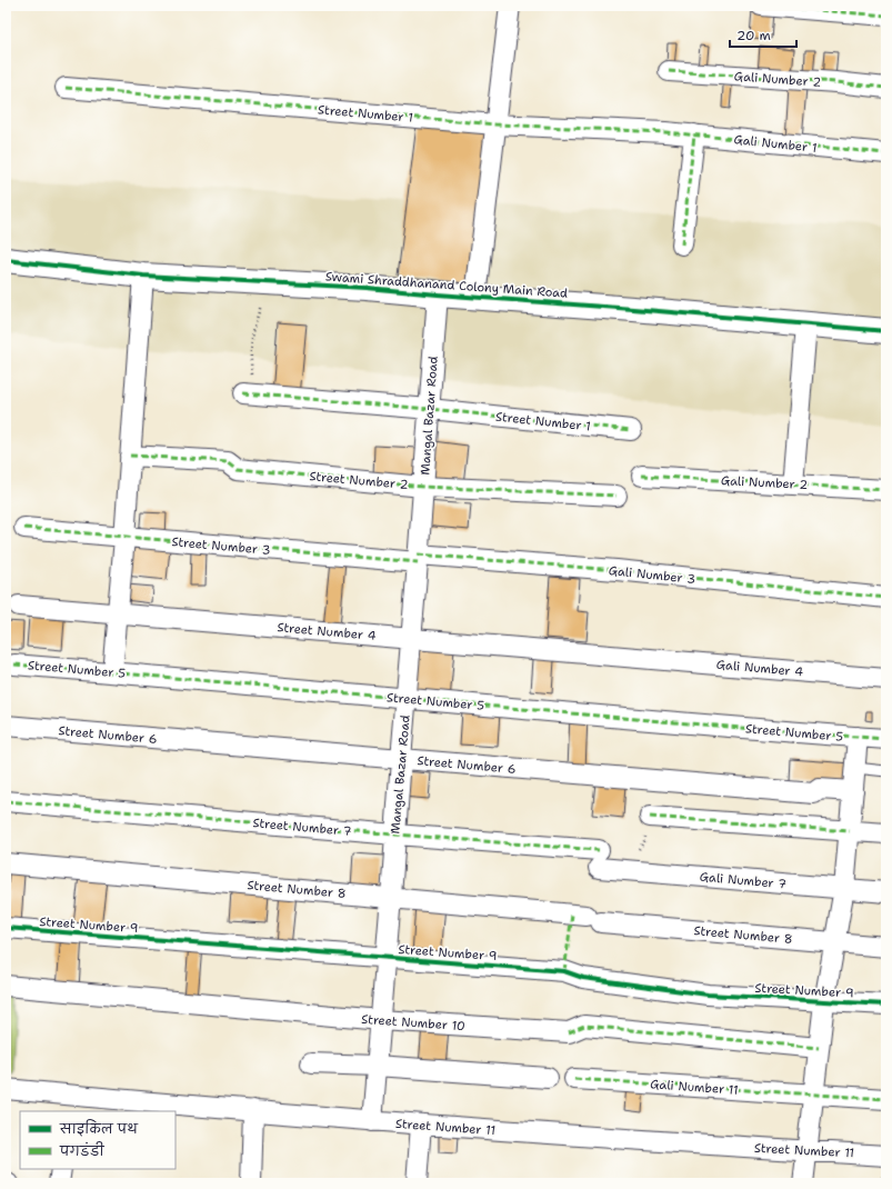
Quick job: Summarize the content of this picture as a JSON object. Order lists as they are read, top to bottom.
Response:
{
  "streets": {
    "street": [
      "Gali Number 2",
      "Street Number 1",
      "Gali Number 1",
      "Swami Shraddhanand Colony Main Road",
      "Mangal Bazar Road",
      "Street Number 2",
      "Street Number 3",
      "Gali Number 3",
      "Street Number 4",
      "Gali Number 4",
      "Street Number 5",
      "Street Number 6",
      "Street Number 7",
      "Gali Number 7",
      "Street Number 8",
      "Street Number 9",
      "Street Number 10",
      "Gali Number 11",
      "Street Number 11"
    ]
  },
  "crossings": [
    ["Street Number 1", "Gali Number 1"],
    ["Street Number 1", "Mangal Bazar Road"],
    ["Swami Shraddhanand Colony Main Road", "Mangal Bazar Road"],
    ["Mangal Bazar Road", "Street Number 2"],
    ["Mangal Bazar Road", "Street Number 3"],
    ["Mangal Bazar Road", "Gali Number 3"],
    ["Mangal Bazar Road", "Street Number 4"],
    ["Mangal Bazar Road", "Street Number 5"],
    ["Mangal Bazar Road", "Street Number 6"],
    ["Mangal Bazar Road", "Street Number 7"],
    ["Mangal Bazar Road", "Street Number 8"],
    ["Mangal Bazar Road", "Street Number 9"],
    ["Mangal Bazar Road", "Street Number 10"],
    ["Mangal Bazar Road", "Street Number 11"],
    ["Street Number 3", "Gali Number 3"],
    ["Street Number 4", "Gali Number 4"],
    ["Street Number 7", "Gali Number 7"]
  ],
  "legend": ["साइकिल पथ", "पगडंडी"],
  "scale_bar": "20 m"
}
